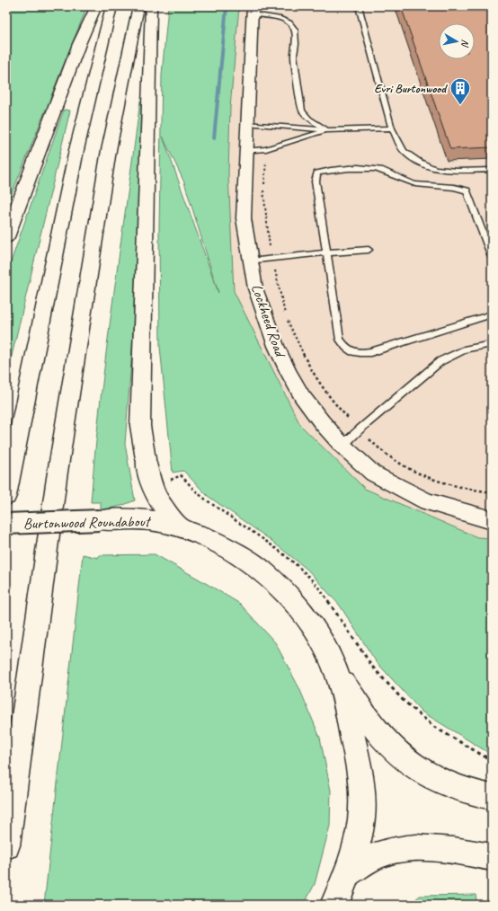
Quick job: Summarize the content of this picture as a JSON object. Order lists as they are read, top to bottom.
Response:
{
  "streets": {
    "main road": ["Burtonwood Roundabout"],
    "street": ["Lockheed Road"]
  },
  "places": {
    "building": ["Evri Burtonwood"]
  },
  "north": "right"
}
